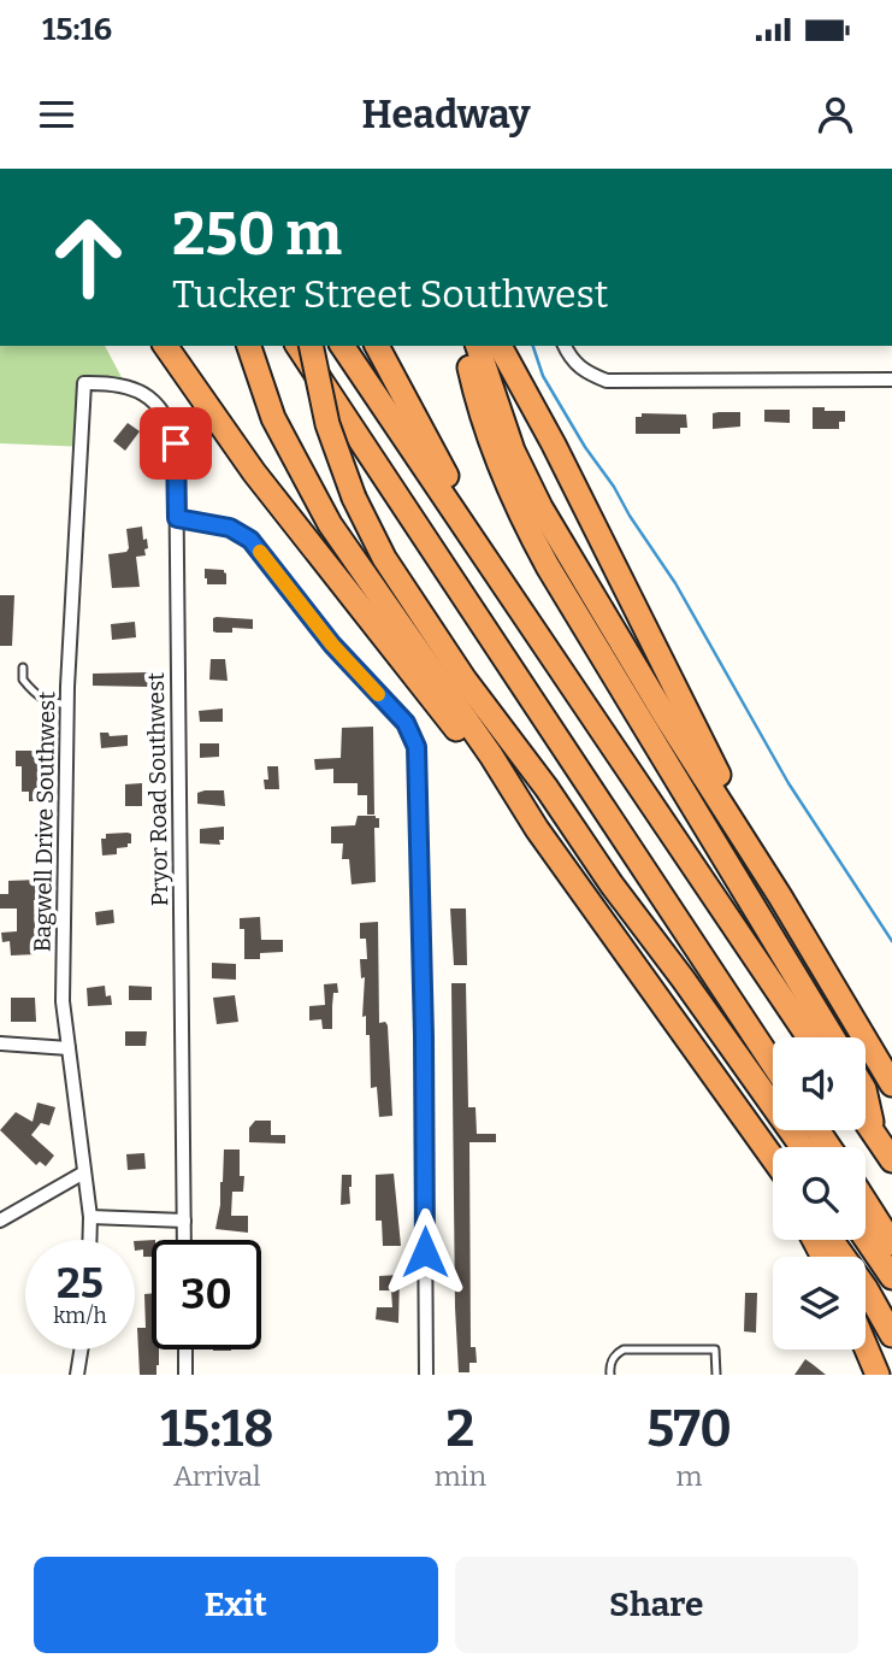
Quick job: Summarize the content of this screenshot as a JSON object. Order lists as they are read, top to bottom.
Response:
{
  "streets": {
    "street": ["Pryor Road Southwest", "Bagwell Drive Southwest"]
  },
  "crossings": [
    ["Pryor Road Southwest", "Bagwell Drive Southwest"]
  ],
  "page": {
    "status": "15:16",
    "header": "Headway",
    "turn": ["250 m", "Tucker Street Southwest"],
    "speed": "25 km/h",
    "limit": "30",
    "eta": [
      "15:18",
      "Arrival",
      "2",
      "min",
      "570",
      "m"
    ],
    "buttons": ["Exit", "Share"]
  }
}
